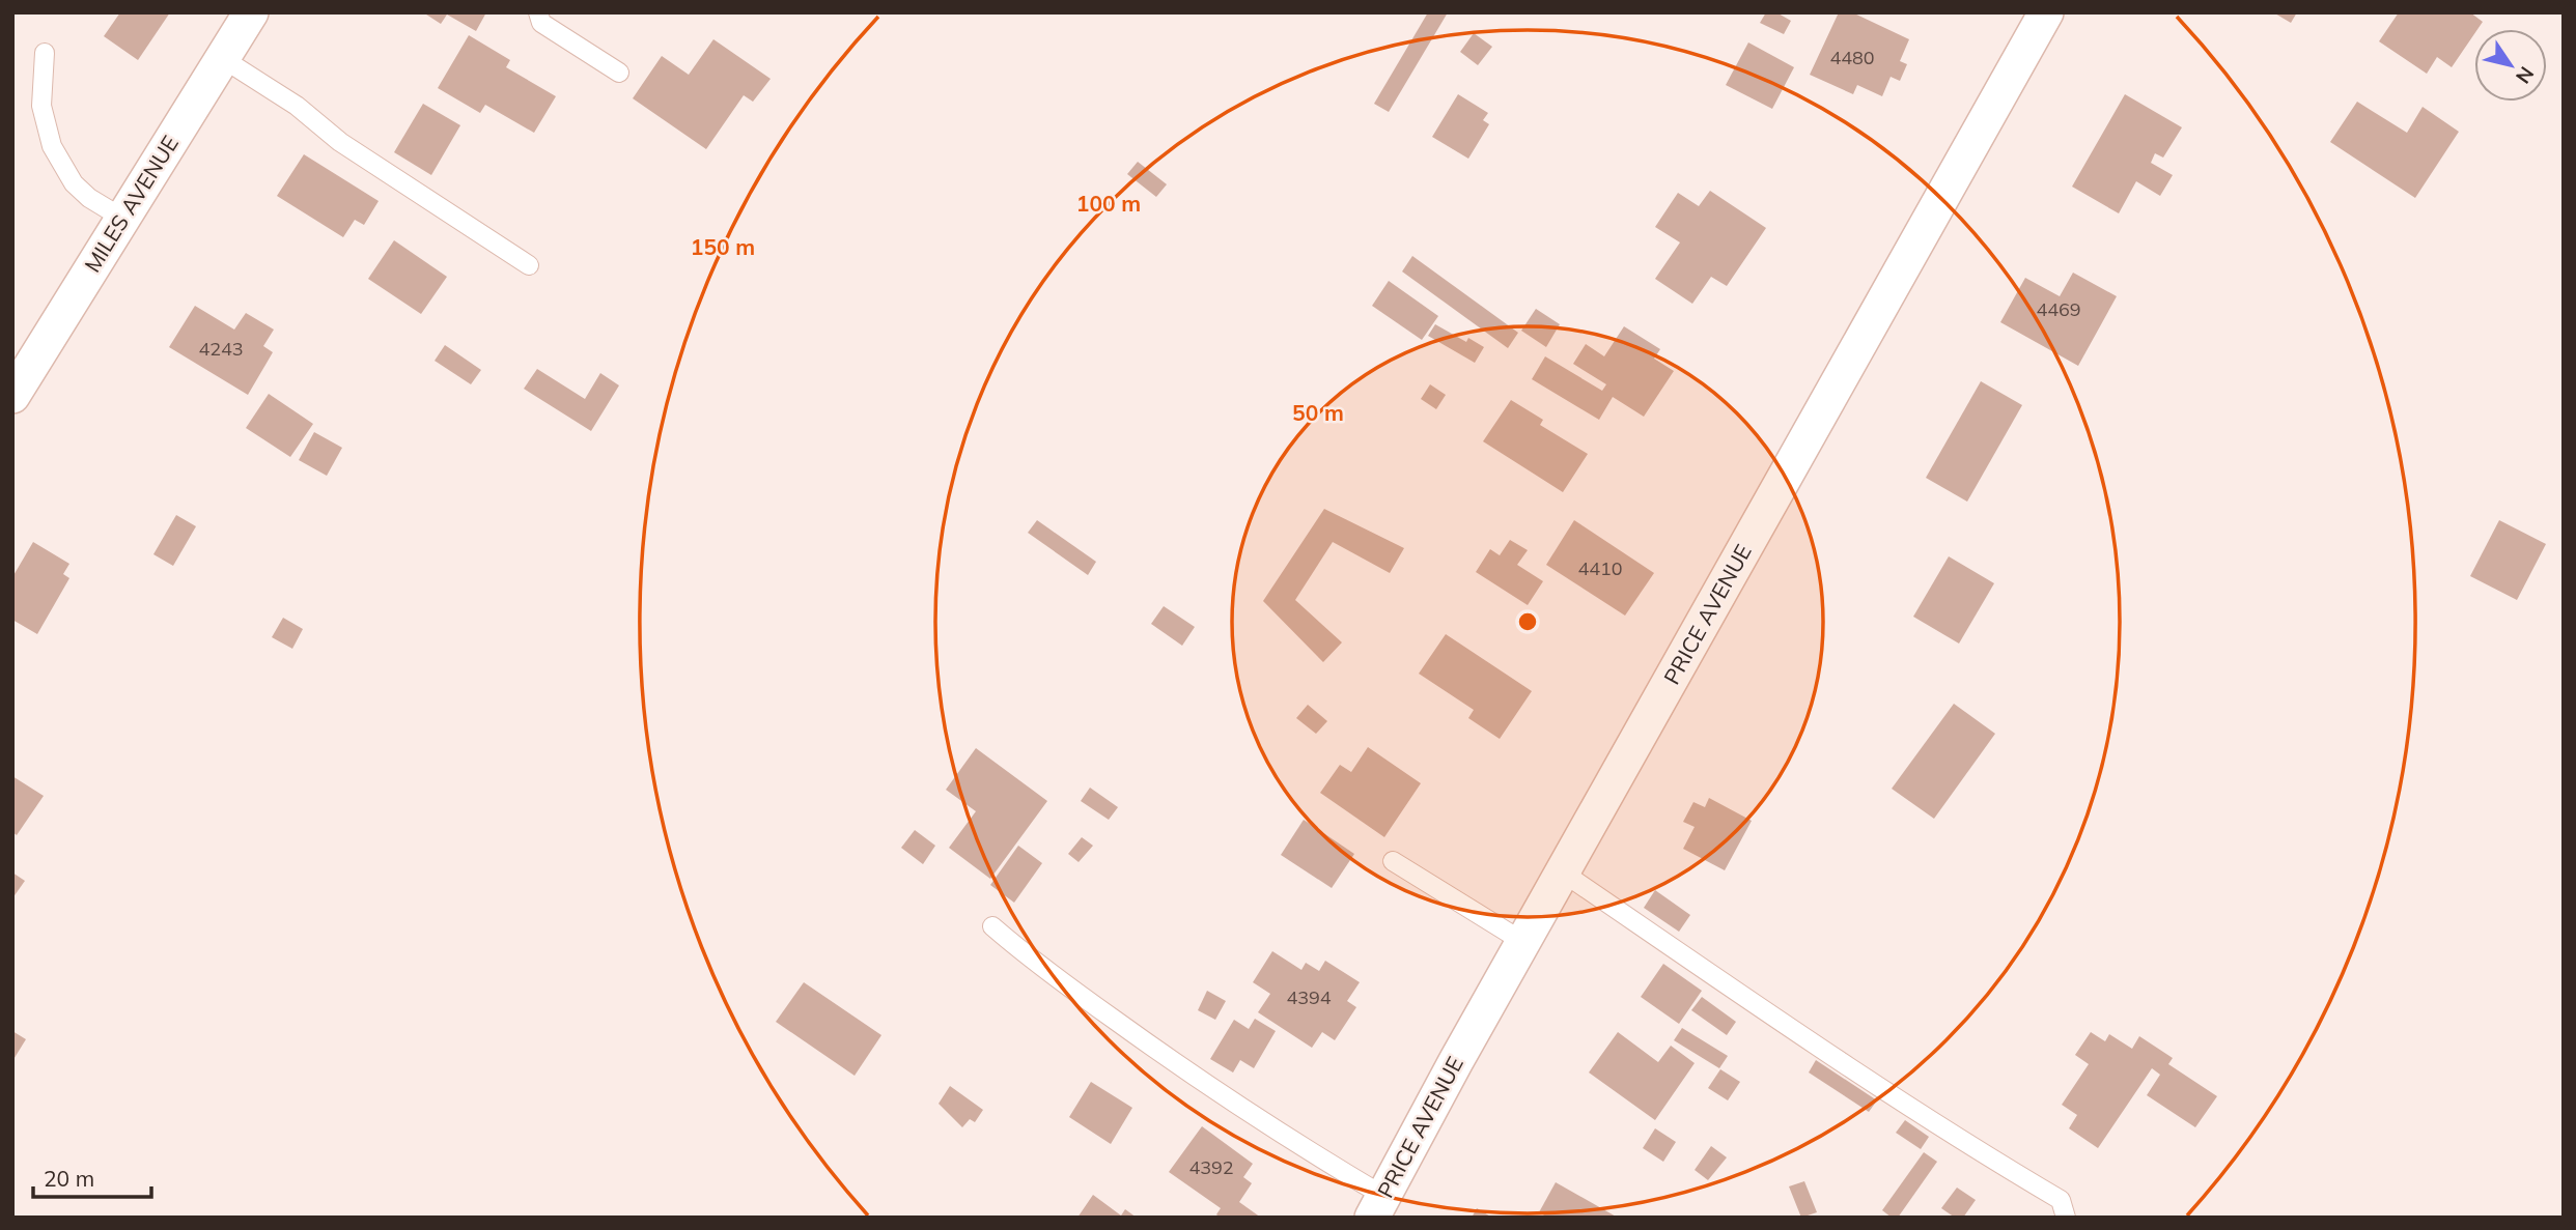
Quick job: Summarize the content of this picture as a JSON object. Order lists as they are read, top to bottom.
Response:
{
  "streets": {
    "street": ["MILES AVENUE", "PRICE AVENUE"]
  },
  "house_numbers": [
    "4480",
    "4469",
    "4243",
    "4410",
    "4394",
    "4392"
  ],
  "scale_bar": "20 m",
  "north": "bottom right",
  "rings": ["100 m", "150 m", "50 m"]
}
